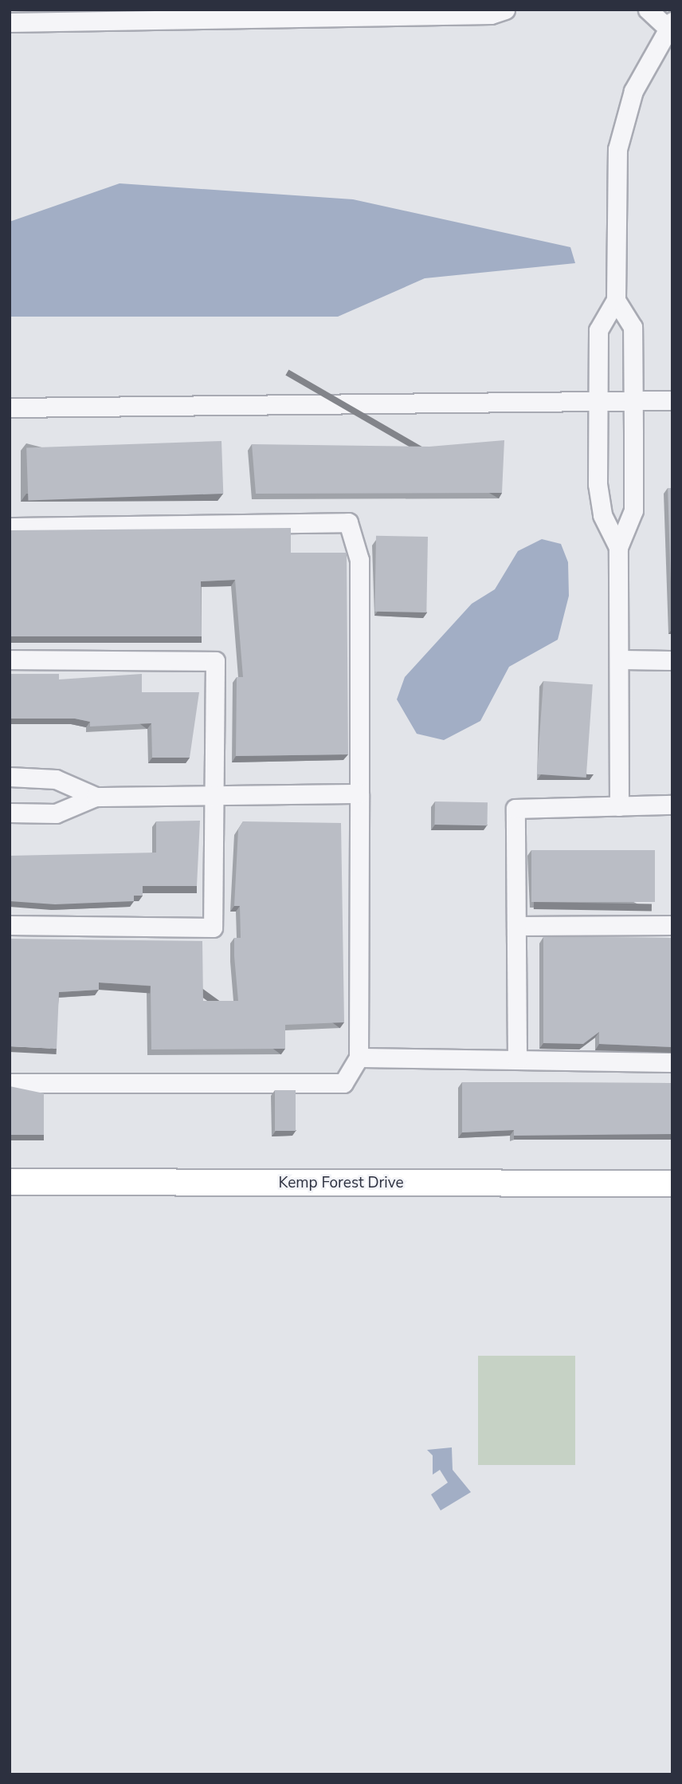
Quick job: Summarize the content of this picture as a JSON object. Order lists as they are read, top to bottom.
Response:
{
  "streets": {
    "street": ["Kemp Forest Drive"]
  }
}
